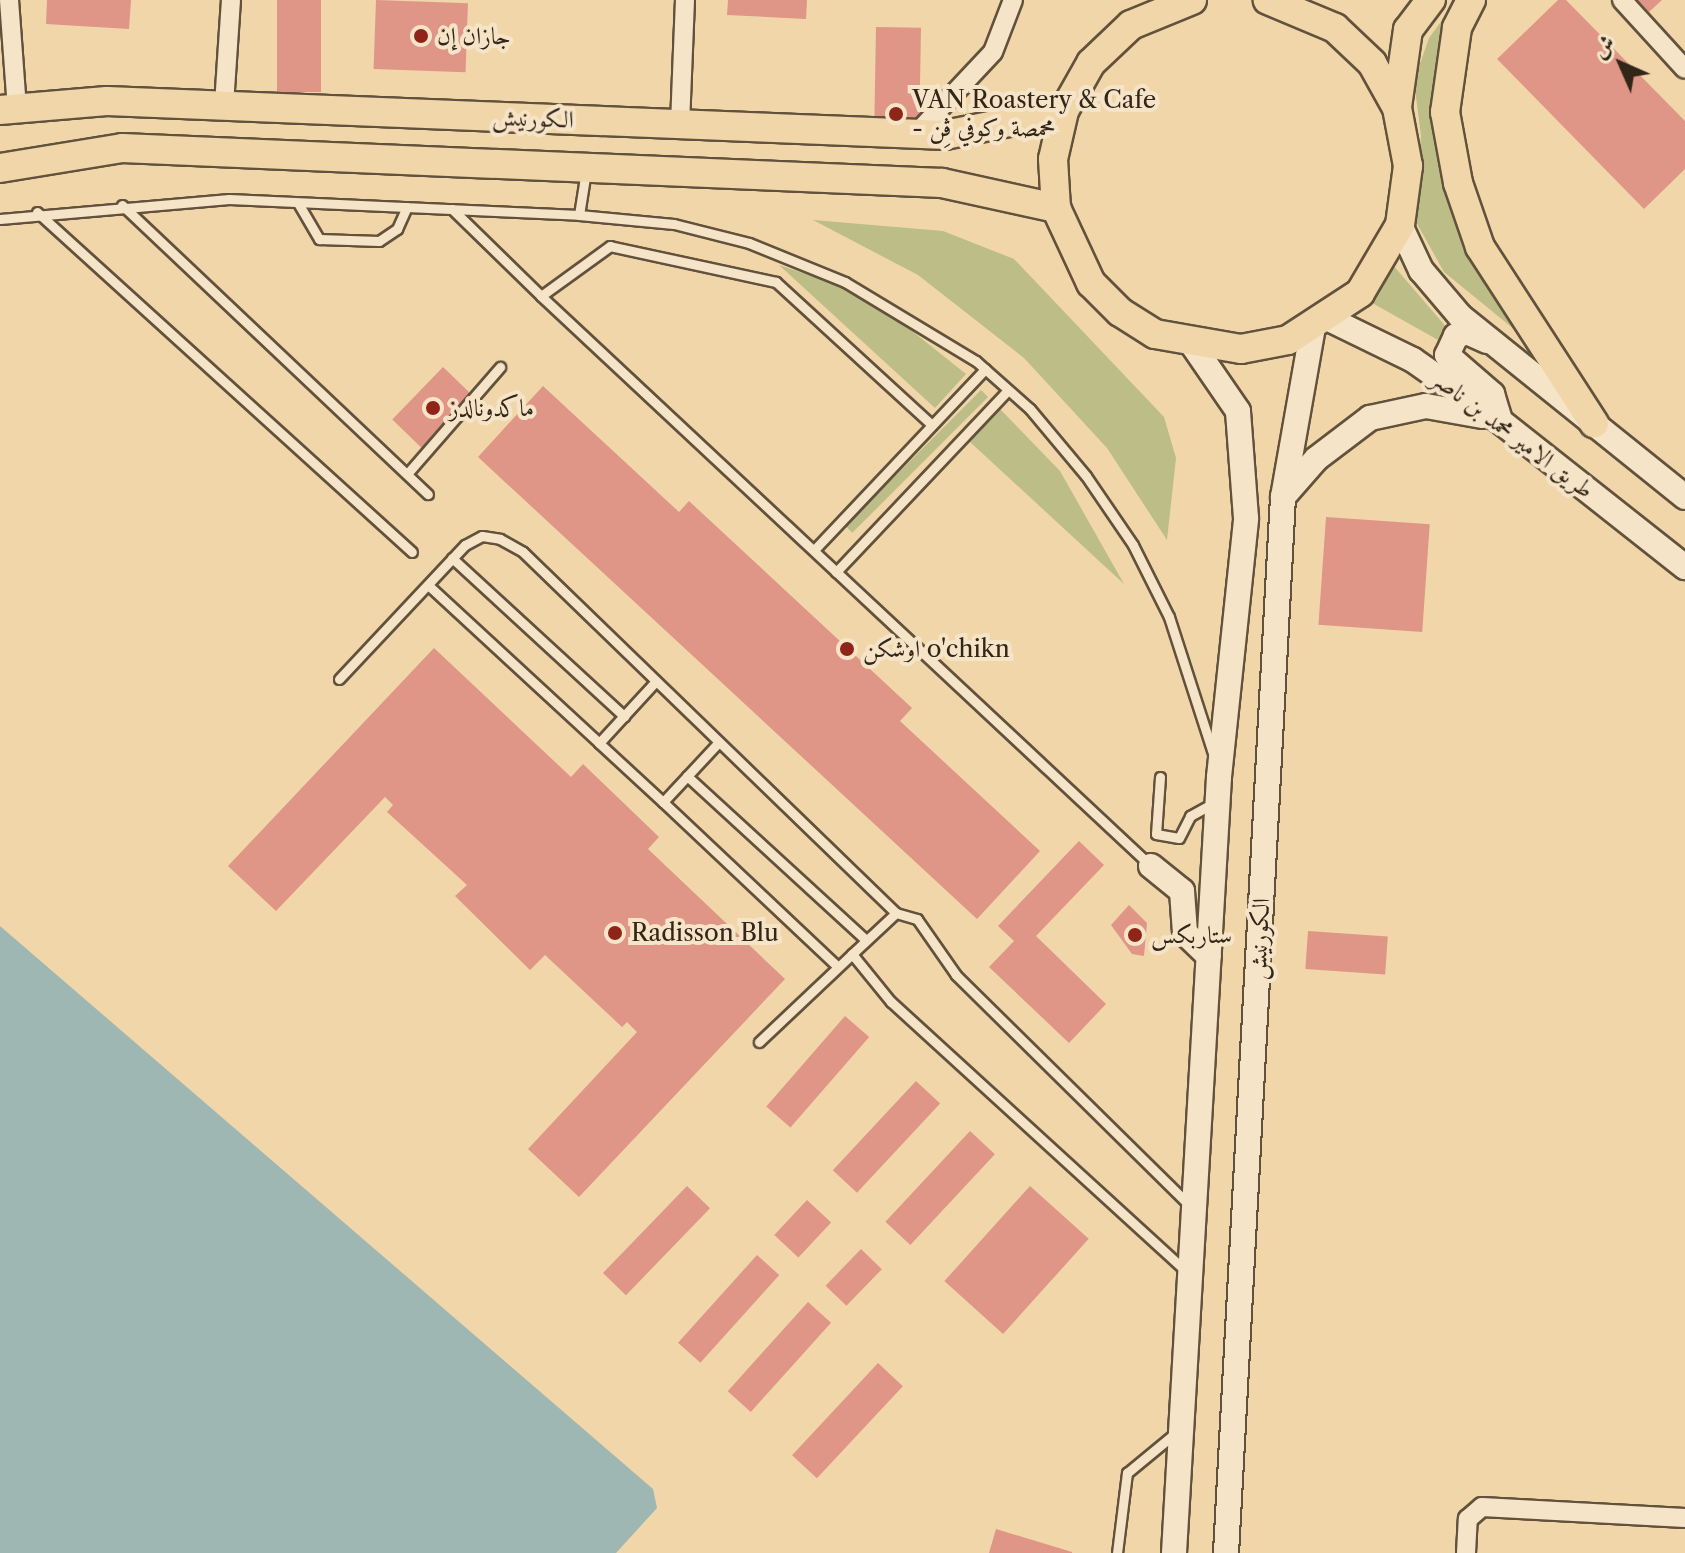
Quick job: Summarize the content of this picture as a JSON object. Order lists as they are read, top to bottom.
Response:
{
  "streets": {
    "main road": ["الكورنيش", "طريق الامير محمد بن ناصر"]
  },
  "crossings": [
    ["الكورنيش", "طريق الامير محمد بن ناصر"]
  ],
  "places": [
    "جازان إن",
    "VAN Roastery & Cafe - محمصة وكوفي ڤِن",
    "ماكدونالدز",
    "اوشكن o'chikn",
    "Radisson Blu",
    "ستاربكس"
  ],
  "north": "top left"
}
